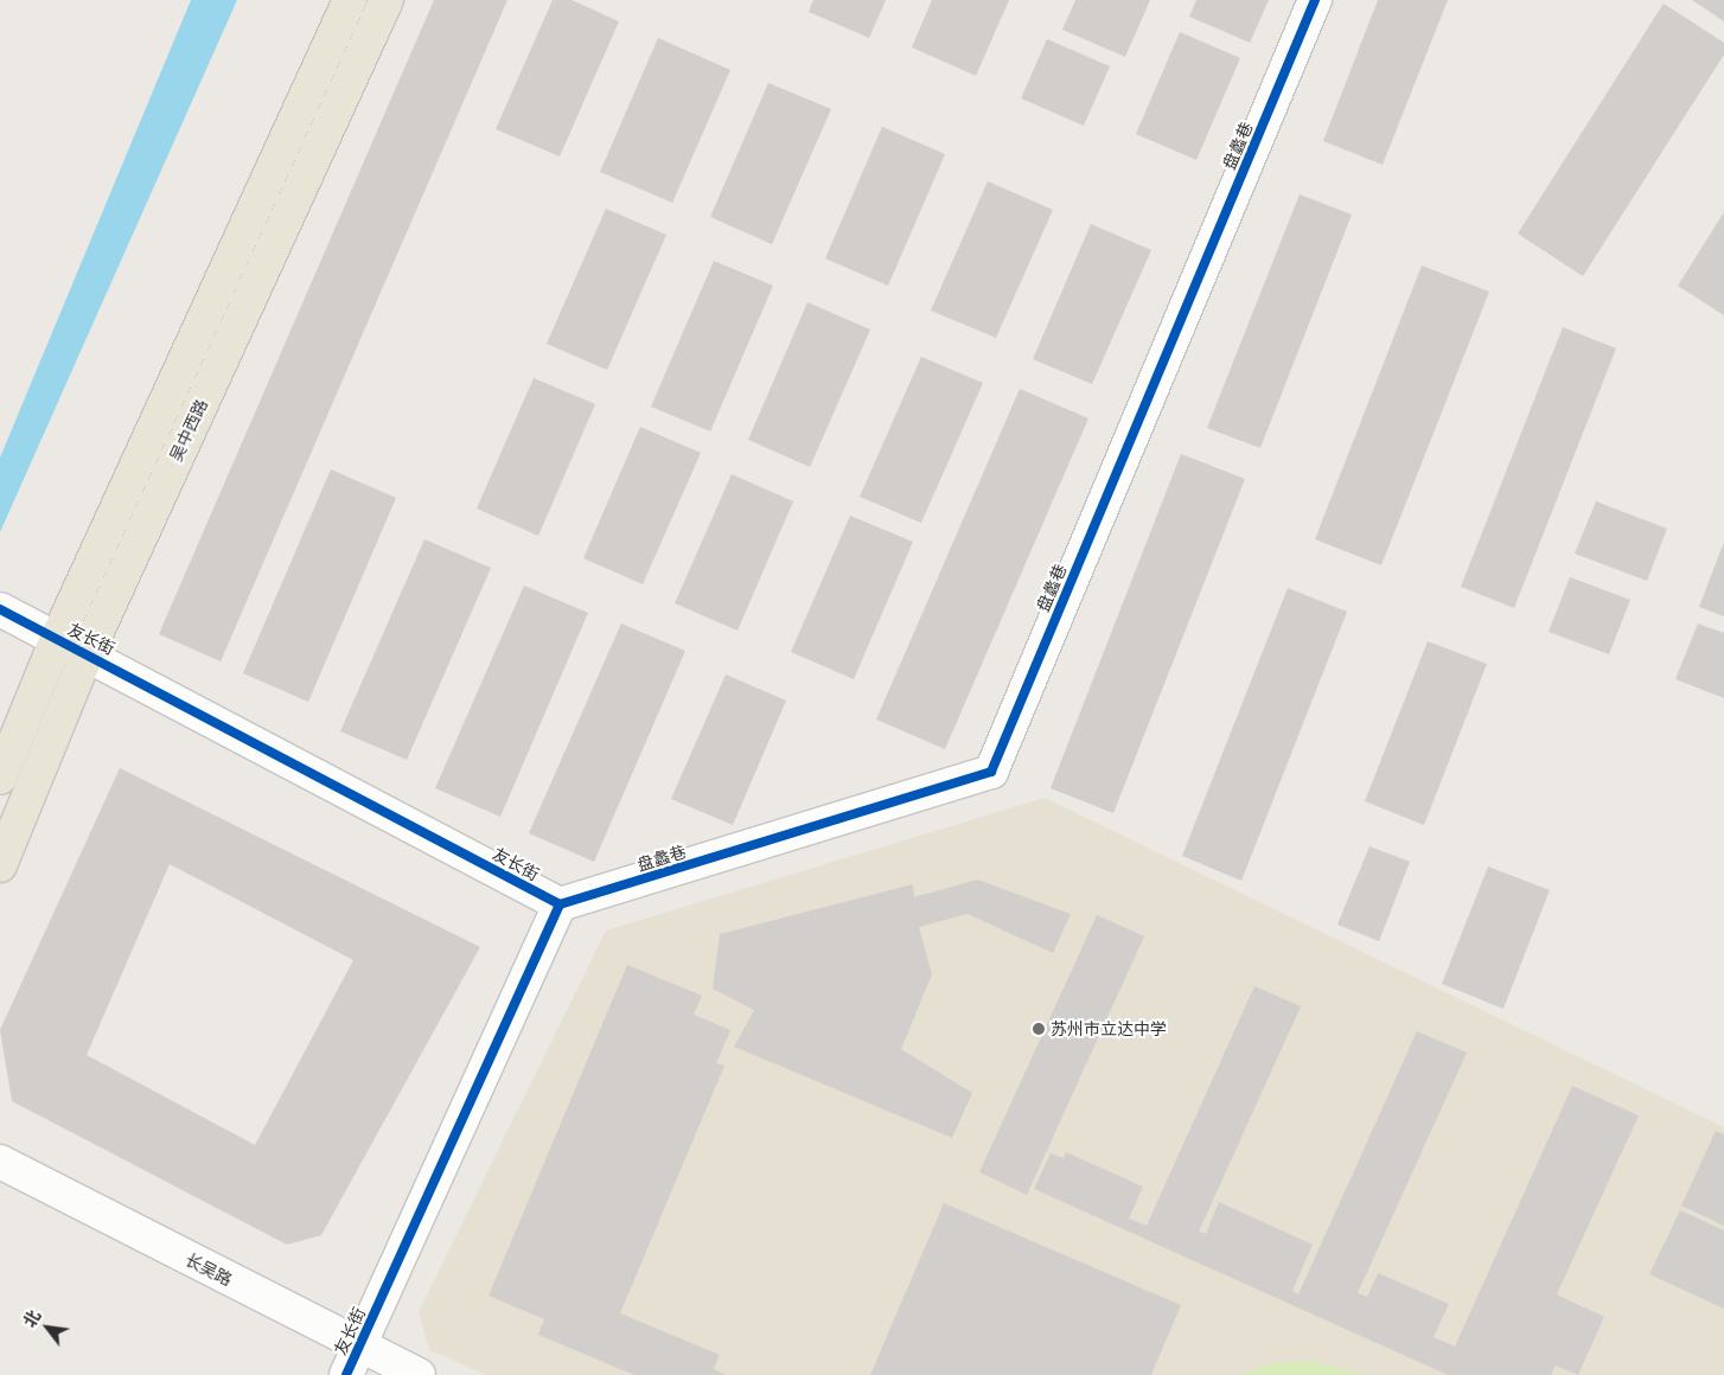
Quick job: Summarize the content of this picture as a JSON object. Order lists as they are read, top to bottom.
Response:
{
  "streets": {
    "main road": ["吴中西路"],
    "street": ["盘蠡巷", "友长街", "长吴路"]
  },
  "crossings": [
    ["盘蠡巷", "友长街"],
    ["吴中西路", "友长街"],
    ["友长街", "长吴路"]
  ],
  "places": ["苏州市立达中学"],
  "north": "top left"
}
